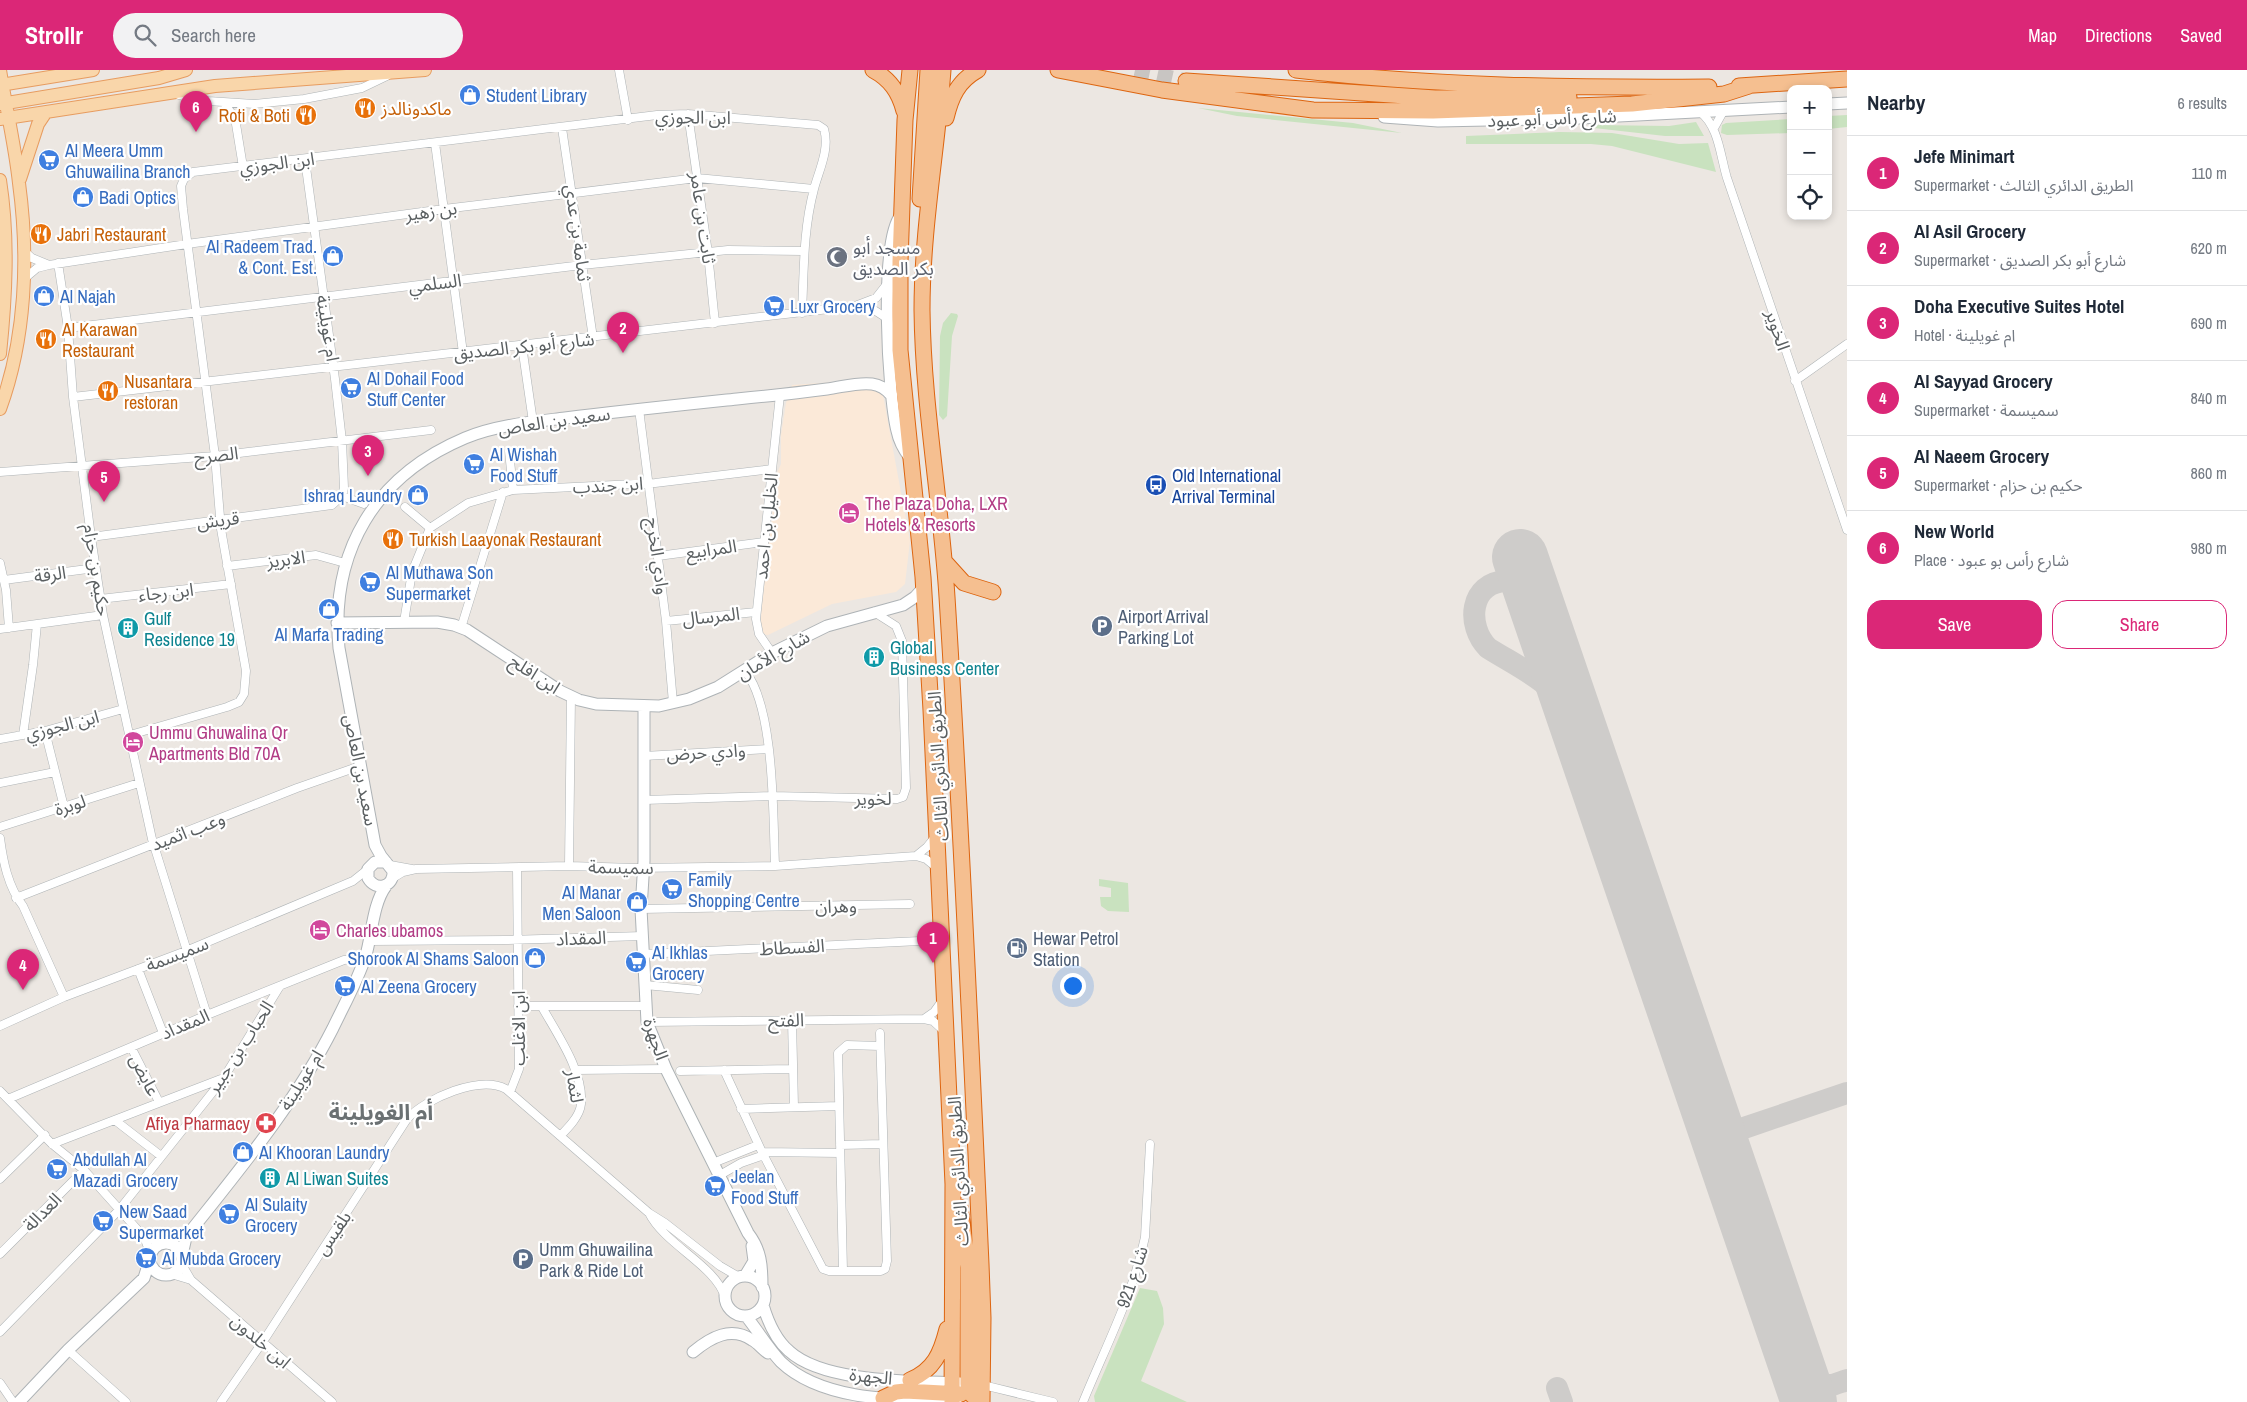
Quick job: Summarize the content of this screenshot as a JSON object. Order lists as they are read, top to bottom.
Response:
{
  "streets": {
    "highway": ["الطريق الدائري الثالث"],
    "street": [
      "ابن الجوزي",
      "شارع رأس أبو عبود",
      "بن زهير",
      "ثابت بن عامر",
      "ثمامة بن عدي",
      "السلمي",
      "ام غويلينة",
      "الخوير",
      "شارع أبو بكر الصديق",
      "سعيد بن العاص",
      "الصرح",
      "ابن جندب",
      "قريش",
      "الخليل بن احمد",
      "المرابيع",
      "وادي الخرج",
      "الابريز",
      "حكيم بن حزام",
      "الرقة",
      "ابن رجاء",
      "المرسال",
      "شارع الأمان",
      "ابن افلح",
      "وادي حرض",
      "لخوير",
      "لوبرة",
      "وعب اثميد",
      "سميسمة",
      "وهران",
      "المقداد",
      "الفسطاط",
      "الفتح",
      "ابن الاغلب",
      "الجهرة",
      "الحباب بن جبير",
      "عايض",
      "لثمار",
      "العدالة",
      "بلقيس",
      "شارع 921",
      "ابن خلدون"
    ]
  },
  "crossings": [
    ["ابن الجوزي", "بن زهير"],
    ["ابن الجوزي", "ثابت بن عامر"],
    ["ابن الجوزي", "ثمامة بن عدي"],
    ["ابن الجوزي", "السلمي"],
    ["ابن الجوزي", "ام غويلينة"],
    ["ابن الجوزي", "شارع أبو بكر الصديق"],
    ["ابن الجوزي", "الصرح"],
    ["ابن الجوزي", "قريش"],
    ["ابن الجوزي", "الابريز"],
    ["ابن الجوزي", "حكيم بن حزام"],
    ["ابن الجوزي", "ابن رجاء"],
    ["شارع رأس أبو عبود", "الخوير"],
    ["بن زهير", "ثابت بن عامر"],
    ["بن زهير", "ثمامة بن عدي"],
    ["بن زهير", "ام غويلينة"],
    ["بن زهير", "حكيم بن حزام"],
    ["ثابت بن عامر", "السلمي"],
    ["ثابت بن عامر", "شارع أبو بكر الصديق"],
    ["ثمامة بن عدي", "السلمي"],
    ["ثمامة بن عدي", "شارع أبو بكر الصديق"],
    ["السلمي", "ام غويلينة"],
    ["السلمي", "حكيم بن حزام"],
    ["ام غويلينة", "شارع أبو بكر الصديق"],
    ["ام غويلينة", "سعيد بن العاص"],
    ["ام غويلينة", "الصرح"],
    ["ام غويلينة", "قريش"],
    ["ام غويلينة", "سميسمة"],
    ["ام غويلينة", "المقداد"],
    ["ام غويلينة", "ابن خلدون"],
    ["شارع أبو بكر الصديق", "حكيم بن حزام"],
    ["شارع أبو بكر الصديق", "الطريق الدائري الثالث"],
    ["سعيد بن العاص", "الخليل بن احمد"],
    ["سعيد بن العاص", "وادي الخرج"],
    ["سعيد بن العاص", "الابريز"],
    ["سعيد بن العاص", "ابن افلح"],
    ["سعيد بن العاص", "الطريق الدائري الثالث"],
    ["سعيد بن العاص", "وعب اثميد"],
    ["سعيد بن العاص", "سميسمة"],
    ["الصرح", "حكيم بن حزام"],
    ["ابن جندب", "الخليل بن احمد"],
    ["ابن جندب", "وادي الخرج"],
    ["قريش", "حكيم بن حزام"],
    ["الخليل بن احمد", "المرابيع"],
    ["الخليل بن احمد", "المرسال"],
    ["الخليل بن احمد", "شارع الأمان"],
    ["المرابيع", "وادي الخرج"],
    ["وادي الخرج", "المرسال"],
    ["وادي الخرج", "شارع الأمان"],
    ["حكيم بن حزام", "الرقة"],
    ["حكيم بن حزام", "ابن رجاء"],
    ["حكيم بن حزام", "لوبرة"],
    ["حكيم بن حزام", "وعب اثميد"],
    ["حكيم بن حزام", "سميسمة"],
    ["حكيم بن حزام", "المقداد"],
    ["شارع الأمان", "ابن افلح"],
    ["شارع الأمان", "الطريق الدائري الثالث"],
    ["شارع الأمان", "لخوير"],
    ["شارع الأمان", "الجهرة"],
    ["ابن افلح", "سميسمة"],
    ["وادي حرض", "الجهرة"],
    ["الطريق الدائري الثالث", "الفسطاط"],
    ["الطريق الدائري الثالث", "الجهرة"],
    ["لخوير", "الجهرة"],
    ["سميسمة", "ابن الاغلب"],
    ["سميسمة", "الجهرة"],
    ["وهران", "الجهرة"],
    ["المقداد", "ابن الاغلب"],
    ["المقداد", "الجهرة"],
    ["المقداد", "الحباب بن جبير"],
    ["المقداد", "عايض"],
    ["الفسطاط", "الجهرة"],
    ["الفتح", "الجهرة"],
    ["ابن الاغلب", "بلقيس"],
    ["بلقيس", "ابن خلدون"]
  ],
  "districts": ["أم الغويلينة"],
  "places": {
    "shop": [
      "Student Library",
      "Badi Optics",
      "Al Radeem Trad. & Cont. Est.",
      "Al Najah",
      "Ishraq Laundry",
      "Al Marfa Trading",
      "Al Manar Men Saloon",
      "Shorook Al Shams Saloon",
      "Al Khooran Laundry"
    ],
    "restaurant": [
      "ماكدونالدز",
      "Roti & Boti",
      "Jabri Restaurant",
      "Al Karawan Restaurant",
      "Nusantara restoran",
      "Turkish Laayonak Restaurant"
    ],
    "supermarket": [
      "Al Meera Umm Ghuwailina Branch",
      "Luxr Grocery",
      "Al Dohail Food Stuff Center",
      "Al Wishah Food Stuff",
      "Al Muthawa Son Supermarket",
      "Family Shopping Centre",
      "Al Ikhlas Grocery",
      "Al Zeena Grocery",
      "Abdullah Al Mazadi Grocery",
      "Jeelan Food Stuff",
      "Al Sulaity Grocery",
      "New Saad Supermarket",
      "Al Mubda Grocery"
    ],
    "mosque": ["مسجد أبو بكر الصديق"],
    "bus stop": ["Old International Arrival Terminal"],
    "hotel": ["The Plaza Doha, LXR Hotels & Resorts", "Ummu Ghuwalina Qr Apartments Bld 70A", "Charles ubamos"],
    "parking": ["Airport Arrival Parking Lot", "Umm Ghuwailina Park & Ride Lot"],
    "building": ["Gulf Residence 19", "Global Business Center", "Al Liwan Suites"],
    "fuel station": ["Hewar Petrol Station"],
    "pharmacy": ["Afiya Pharmacy"]
  },
  "page": {
    "header": "Strollr",
    "search": "Search here",
    "nav": ["Map", "Directions", "Saved"],
    "heading": ["Nearby", "6 results"],
    "map_buttons": ["+", "−"],
    "pins": [
      "6",
      "2",
      "3",
      "5",
      "1",
      "4"
    ],
    "list": [
      {
        "mark": "1",
        "name": "Jefe Minimart",
        "note": "Supermarket · الطريق الدائري الثالث",
        "value": "110 m"
      },
      {
        "mark": "2",
        "name": "Al Asil Grocery",
        "note": "Supermarket · شارع أبو بكر الصديق",
        "value": "620 m"
      },
      {
        "mark": "3",
        "name": "Doha Executive Suites Hotel",
        "note": "Hotel · ام غويلينة",
        "value": "690 m"
      },
      {
        "mark": "4",
        "name": "Al Sayyad Grocery",
        "note": "Supermarket · سميسمة",
        "value": "840 m"
      },
      {
        "mark": "5",
        "name": "Al Naeem Grocery",
        "note": "Supermarket · حكيم بن حزام",
        "value": "860 m"
      },
      {
        "mark": "6",
        "name": "New World",
        "note": "Place · شارع رأس بو عبود",
        "value": "980 m"
      }
    ],
    "buttons": ["Save", "Share"]
  }
}
